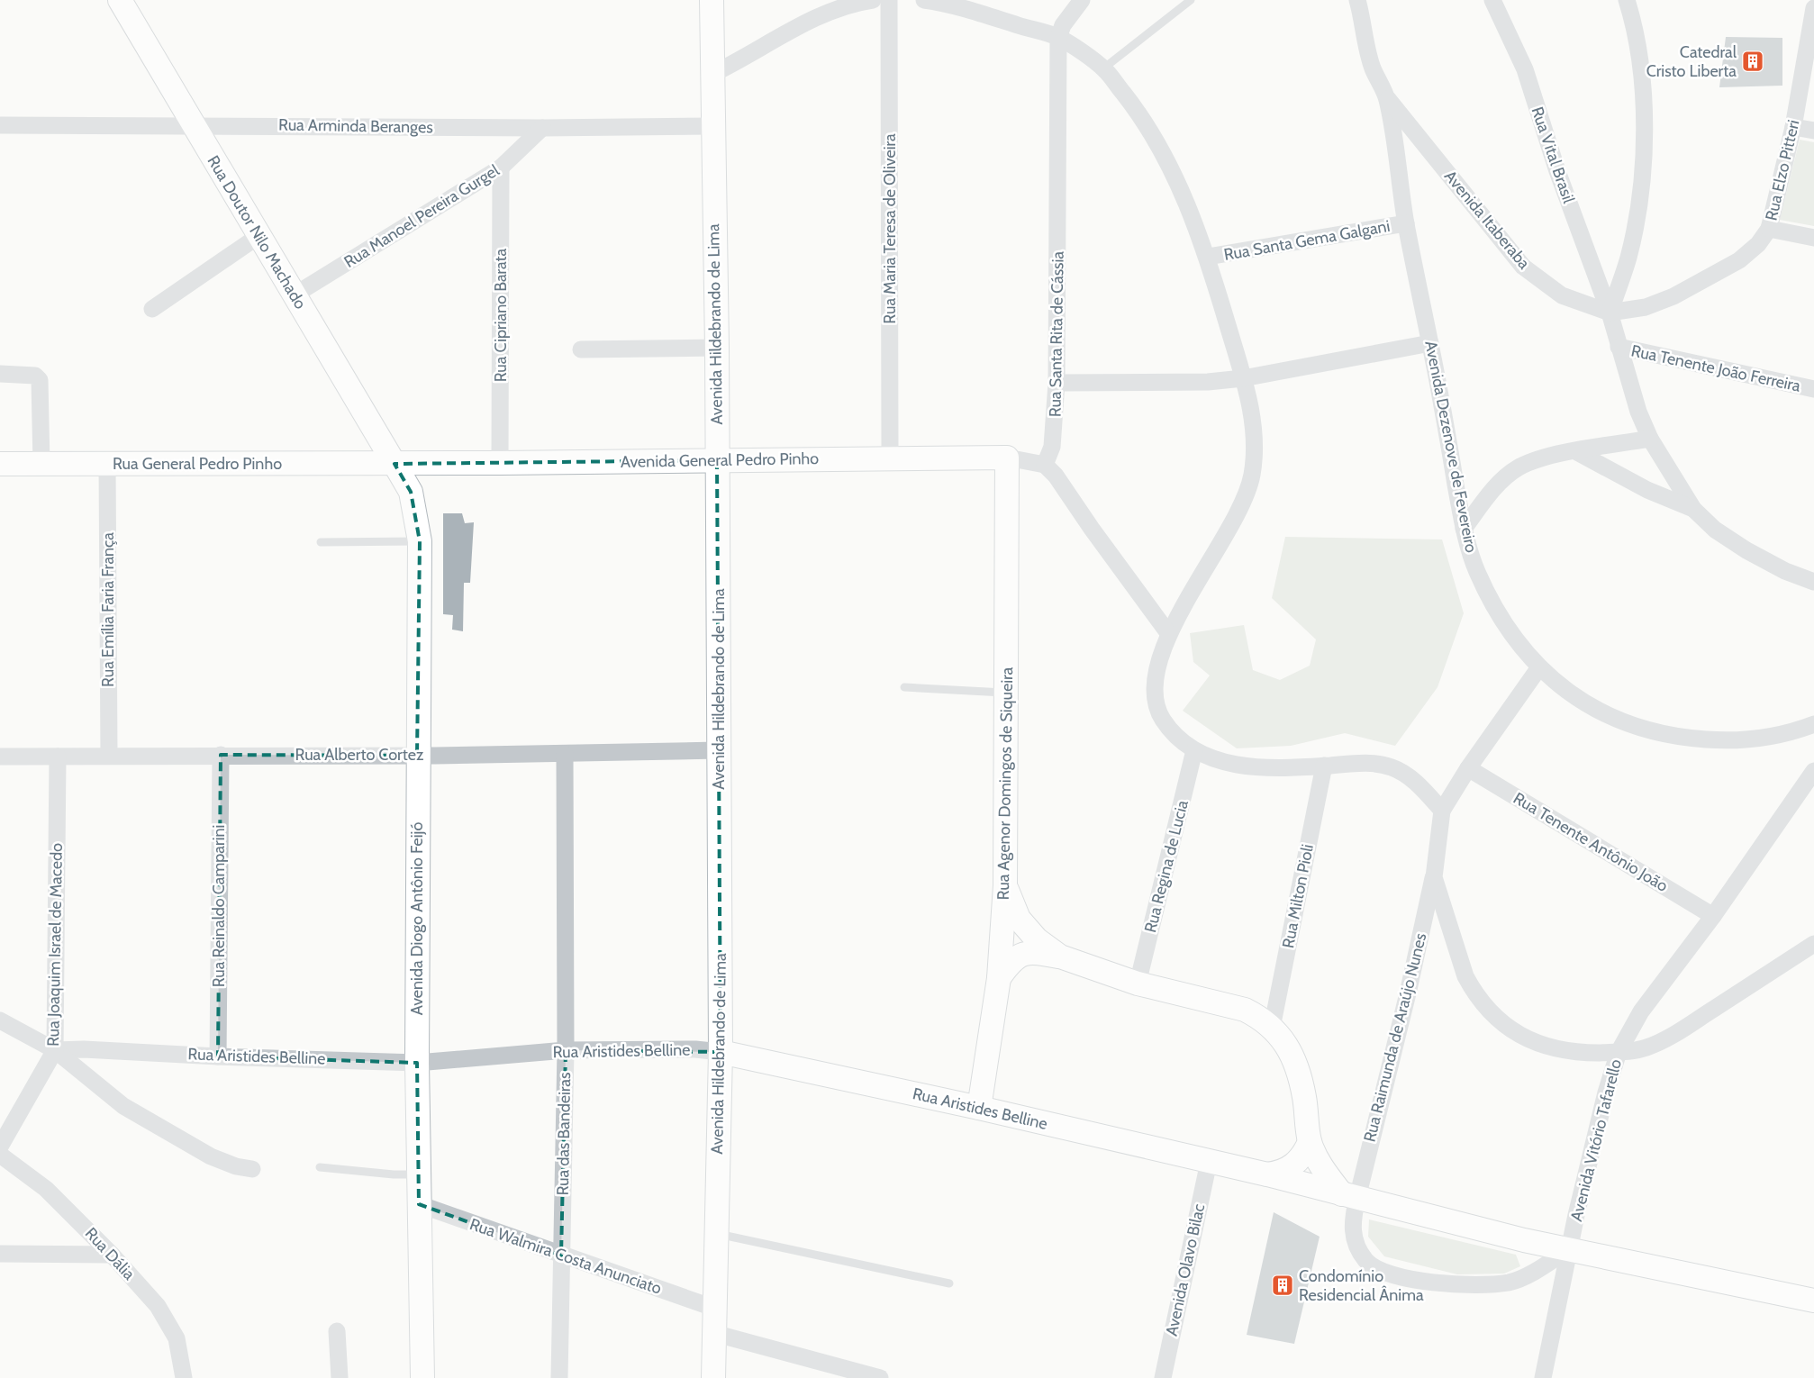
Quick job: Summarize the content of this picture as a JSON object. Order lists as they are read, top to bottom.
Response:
{
  "streets": {
    "street": [
      "Rua Arminda Beranges",
      "Rua Vital Brasil",
      "Rua Elzo Pitteri",
      "Rua Manoel Pereira Gurgel",
      "Avenida Itaberaba",
      "Rua Maria Teresa de Oliveira",
      "Rua Doutor Nilo Machado",
      "Rua Santa Gema Galgani",
      "Rua Cipriano Barata",
      "Avenida Hildebrando de Lima",
      "Rua Santa Rita de Cássia",
      "Rua Tenente João Ferreira",
      "Avenida Dezenove de Fevereiro",
      "Avenida General Pedro Pinho",
      "Rua General Pedro Pinho",
      "Rua Emília Faria França",
      "Rua Alberto Cortez",
      "Rua Agenor Domingos de Siqueira",
      "Rua Tenente Antônio João",
      "Rua Regina de Lucia",
      "Rua Milton Pioli",
      "Rua Reinaldo Camparini",
      "Avenida Diogo Antônio Feijó",
      "Rua Joaquim Israel de Macedo",
      "Rua Raimunda de Araújo Nunes",
      "Rua Aristides Belline",
      "Rua das Bandeiras",
      "Avenida Vitório Tafarello",
      "Rua Dália",
      "Rua Walmira Costa Anunciato",
      "Avenida Olavo Bilac"
    ]
  },
  "crossings": [
    ["Rua Arminda Beranges", "Rua Manoel Pereira Gurgel"],
    ["Rua Arminda Beranges", "Rua Doutor Nilo Machado"],
    ["Rua Arminda Beranges", "Avenida Hildebrando de Lima"],
    ["Rua Vital Brasil", "Rua Elzo Pitteri"],
    ["Rua Vital Brasil", "Avenida Itaberaba"],
    ["Rua Vital Brasil", "Rua Tenente João Ferreira"],
    ["Rua Elzo Pitteri", "Avenida Itaberaba"],
    ["Rua Manoel Pereira Gurgel", "Rua Doutor Nilo Machado"],
    ["Rua Manoel Pereira Gurgel", "Rua Cipriano Barata"],
    ["Avenida Itaberaba", "Avenida Dezenove de Fevereiro"],
    ["Rua Maria Teresa de Oliveira", "Avenida General Pedro Pinho"],
    ["Rua Doutor Nilo Machado", "Avenida General Pedro Pinho"],
    ["Rua Doutor Nilo Machado", "Rua General Pedro Pinho"],
    ["Rua Doutor Nilo Machado", "Avenida Diogo Antônio Feijó"],
    ["Rua Santa Gema Galgani", "Avenida Dezenove de Fevereiro"],
    ["Rua Cipriano Barata", "Avenida General Pedro Pinho"],
    ["Avenida Hildebrando de Lima", "Avenida General Pedro Pinho"],
    ["Avenida Hildebrando de Lima", "Rua Alberto Cortez"],
    ["Avenida Hildebrando de Lima", "Rua Aristides Belline"],
    ["Avenida Hildebrando de Lima", "Rua Walmira Costa Anunciato"],
    ["Rua Santa Rita de Cássia", "Avenida General Pedro Pinho"],
    ["Avenida General Pedro Pinho", "Rua General Pedro Pinho"],
    ["Avenida General Pedro Pinho", "Rua Agenor Domingos de Siqueira"],
    ["Avenida General Pedro Pinho", "Avenida Diogo Antônio Feijó"],
    ["Rua General Pedro Pinho", "Rua Emília Faria França"],
    ["Rua General Pedro Pinho", "Avenida Diogo Antônio Feijó"],
    ["Rua Emília Faria França", "Rua Alberto Cortez"],
    ["Rua Alberto Cortez", "Rua Reinaldo Camparini"],
    ["Rua Alberto Cortez", "Avenida Diogo Antônio Feijó"],
    ["Rua Alberto Cortez", "Rua Joaquim Israel de Macedo"],
    ["Rua Alberto Cortez", "Rua das Bandeiras"],
    ["Rua Agenor Domingos de Siqueira", "Rua Aristides Belline"],
    ["Rua Tenente Antônio João", "Avenida Vitório Tafarello"],
    ["Rua Reinaldo Camparini", "Rua Aristides Belline"],
    ["Avenida Diogo Antônio Feijó", "Rua Aristides Belline"],
    ["Avenida Diogo Antônio Feijó", "Rua Walmira Costa Anunciato"],
    ["Rua Joaquim Israel de Macedo", "Rua Aristides Belline"],
    ["Rua Raimunda de Araújo Nunes", "Rua Aristides Belline"],
    ["Rua Raimunda de Araújo Nunes", "Avenida Vitório Tafarello"],
    ["Rua Aristides Belline", "Rua das Bandeiras"],
    ["Rua Aristides Belline", "Avenida Vitório Tafarello"],
    ["Rua Aristides Belline", "Avenida Olavo Bilac"],
    ["Rua das Bandeiras", "Rua Walmira Costa Anunciato"]
  ],
  "places": {
    "building": ["Catedral Cristo Liberta", "Condomínio Residencial Ânima"]
  }
}
